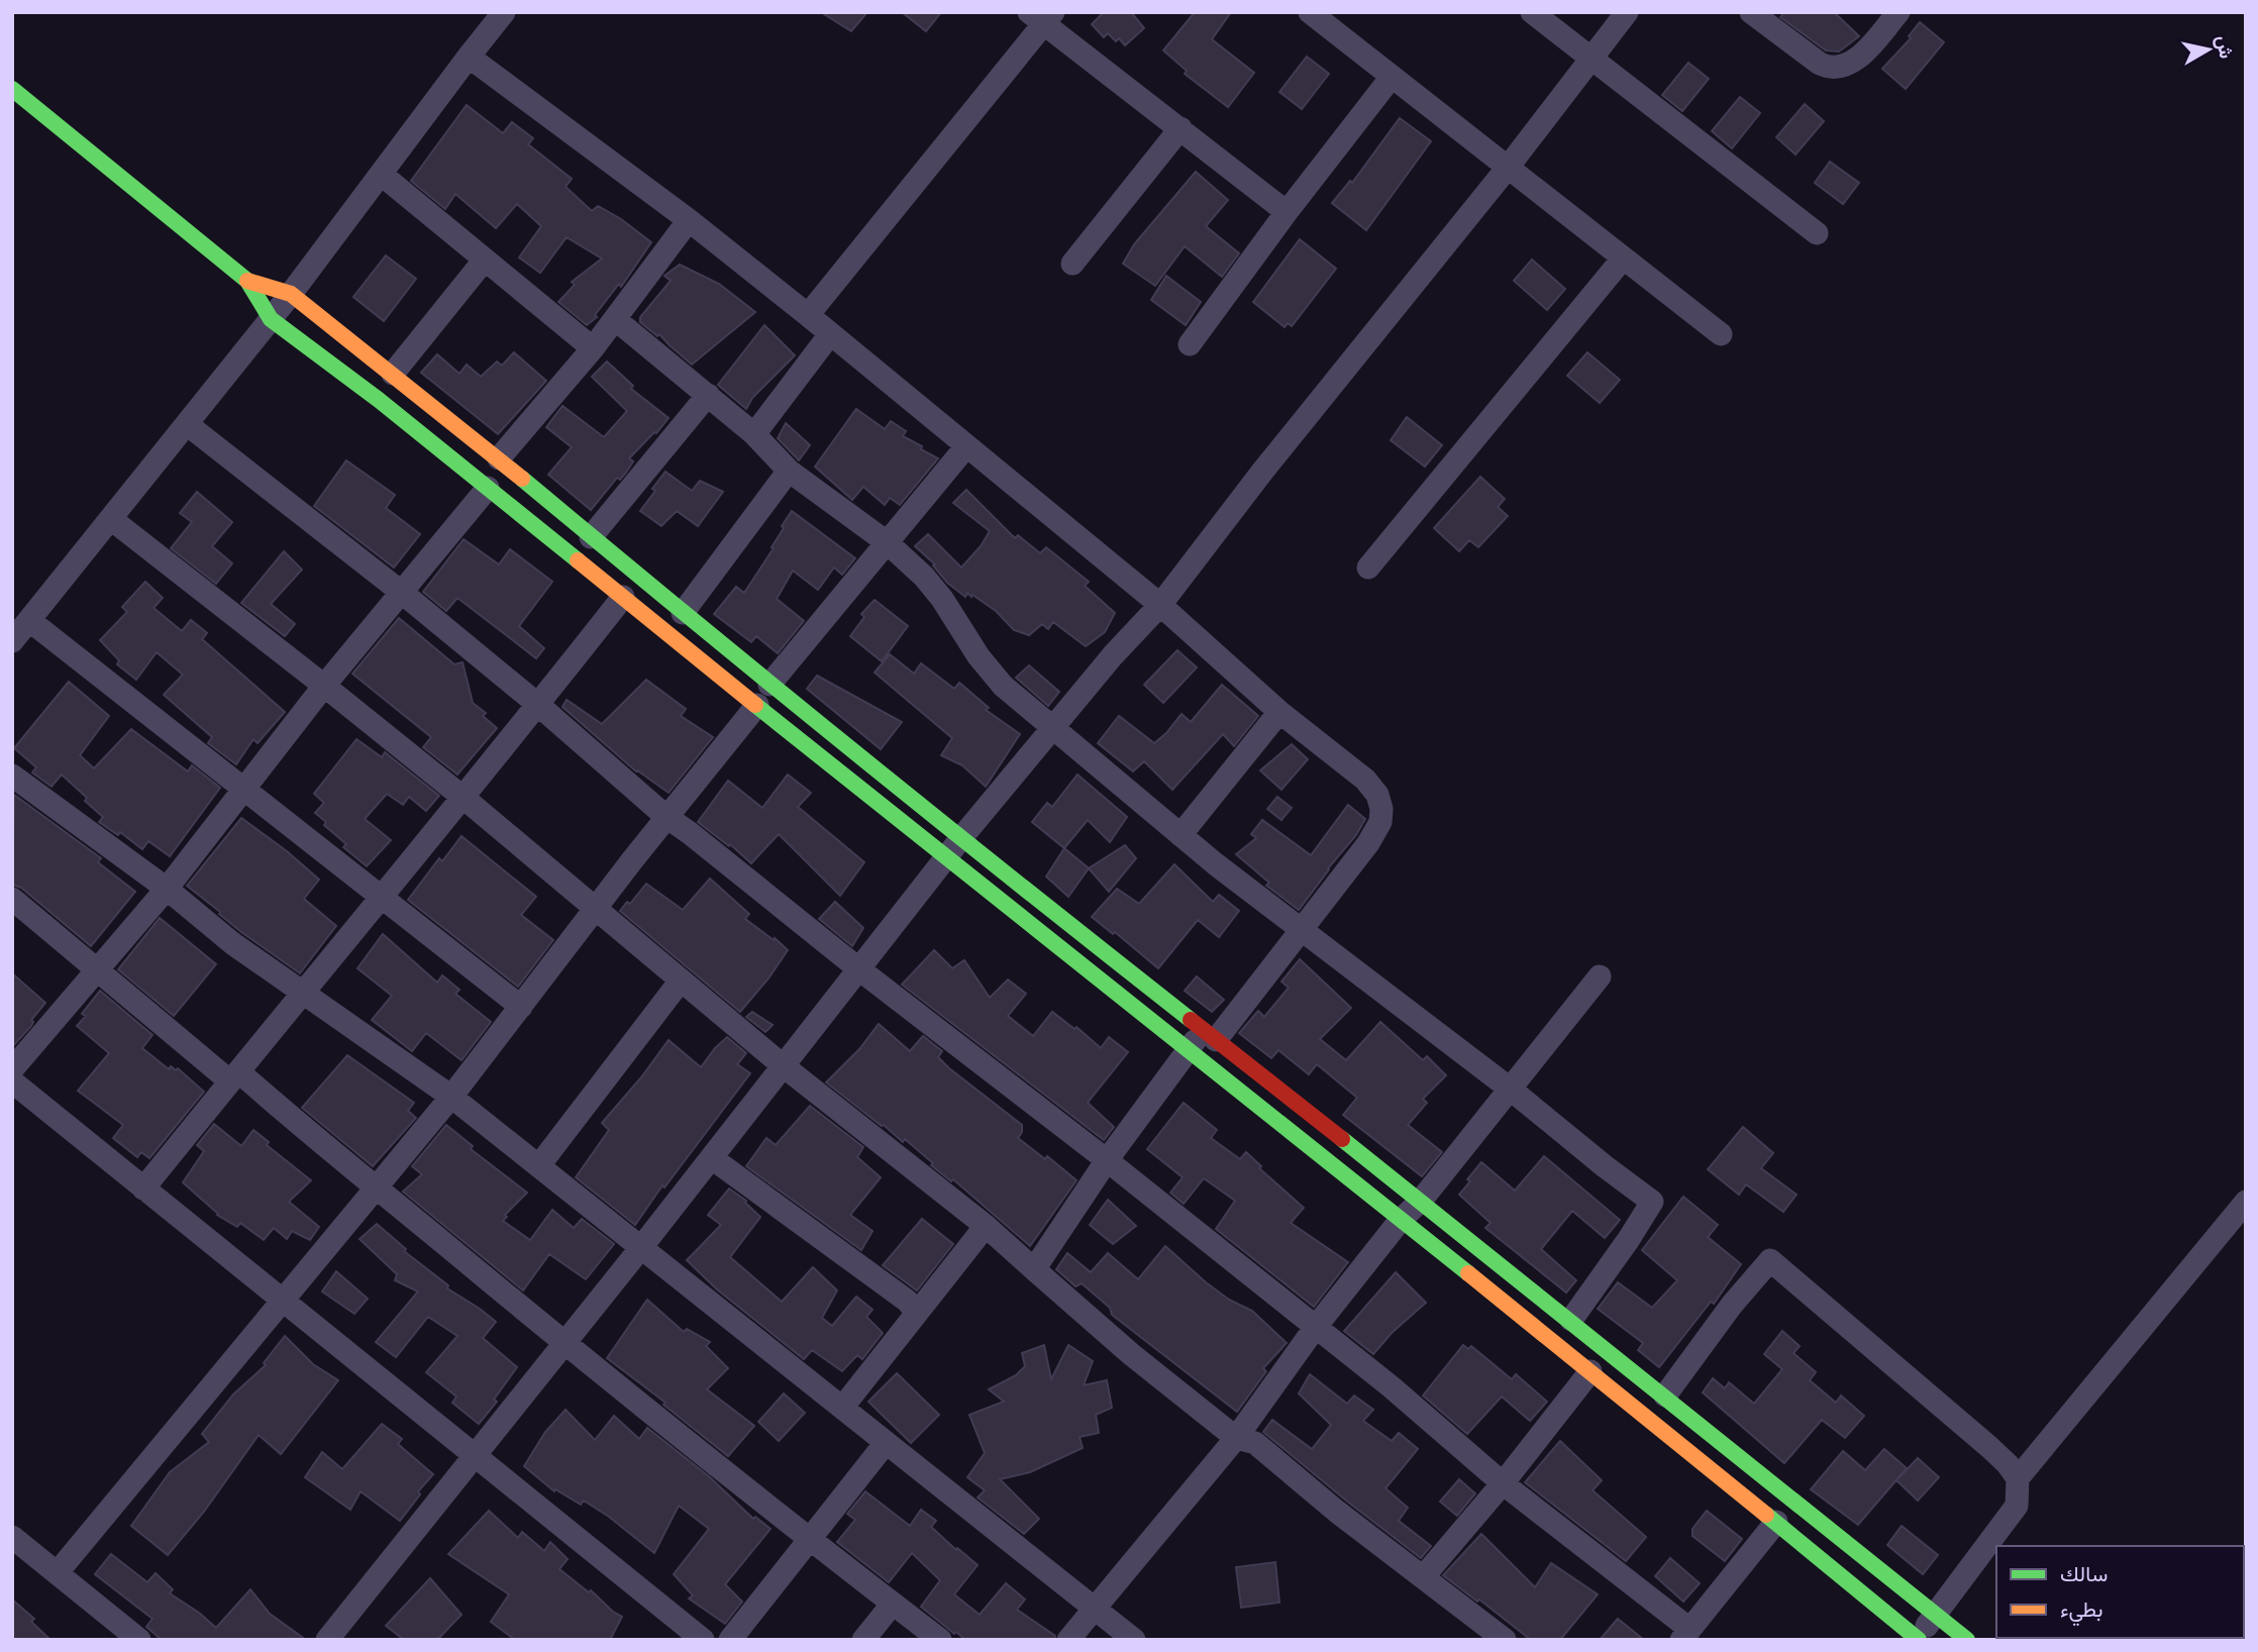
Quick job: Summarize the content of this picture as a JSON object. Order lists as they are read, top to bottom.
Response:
{
  "legend": ["سالك", "بطيء"],
  "north": "right"
}
